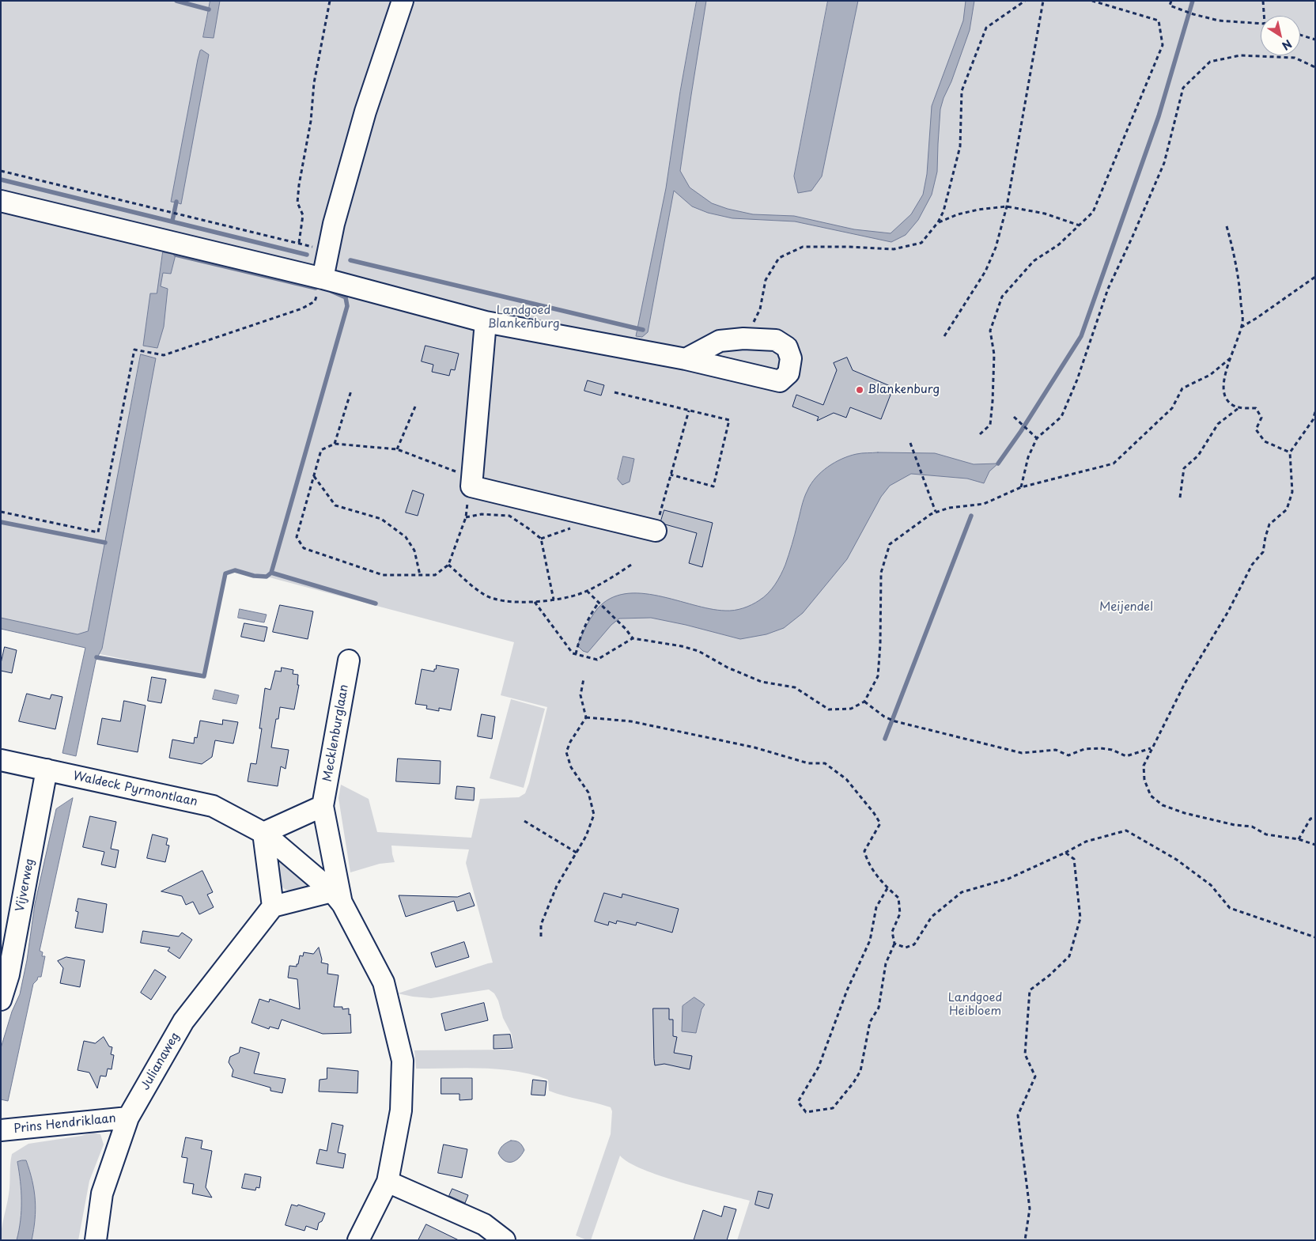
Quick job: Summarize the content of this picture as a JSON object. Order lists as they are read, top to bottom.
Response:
{
  "streets": {
    "street": [
      "Mecklenburglaan",
      "Waldeck Pyrmontlaan",
      "Vijverweg",
      "Julianaweg",
      "Prins Hendriklaan"
    ]
  },
  "crossings": [
    ["Mecklenburglaan", "Waldeck Pyrmontlaan"],
    ["Waldeck Pyrmontlaan", "Vijverweg"],
    ["Julianaweg", "Prins Hendriklaan"]
  ],
  "parks": ["Landgoed Blankenburg", "Meijendel", "Landgoed Heibloem"],
  "places": ["Blankenburg"],
  "north": "bottom right"
}
